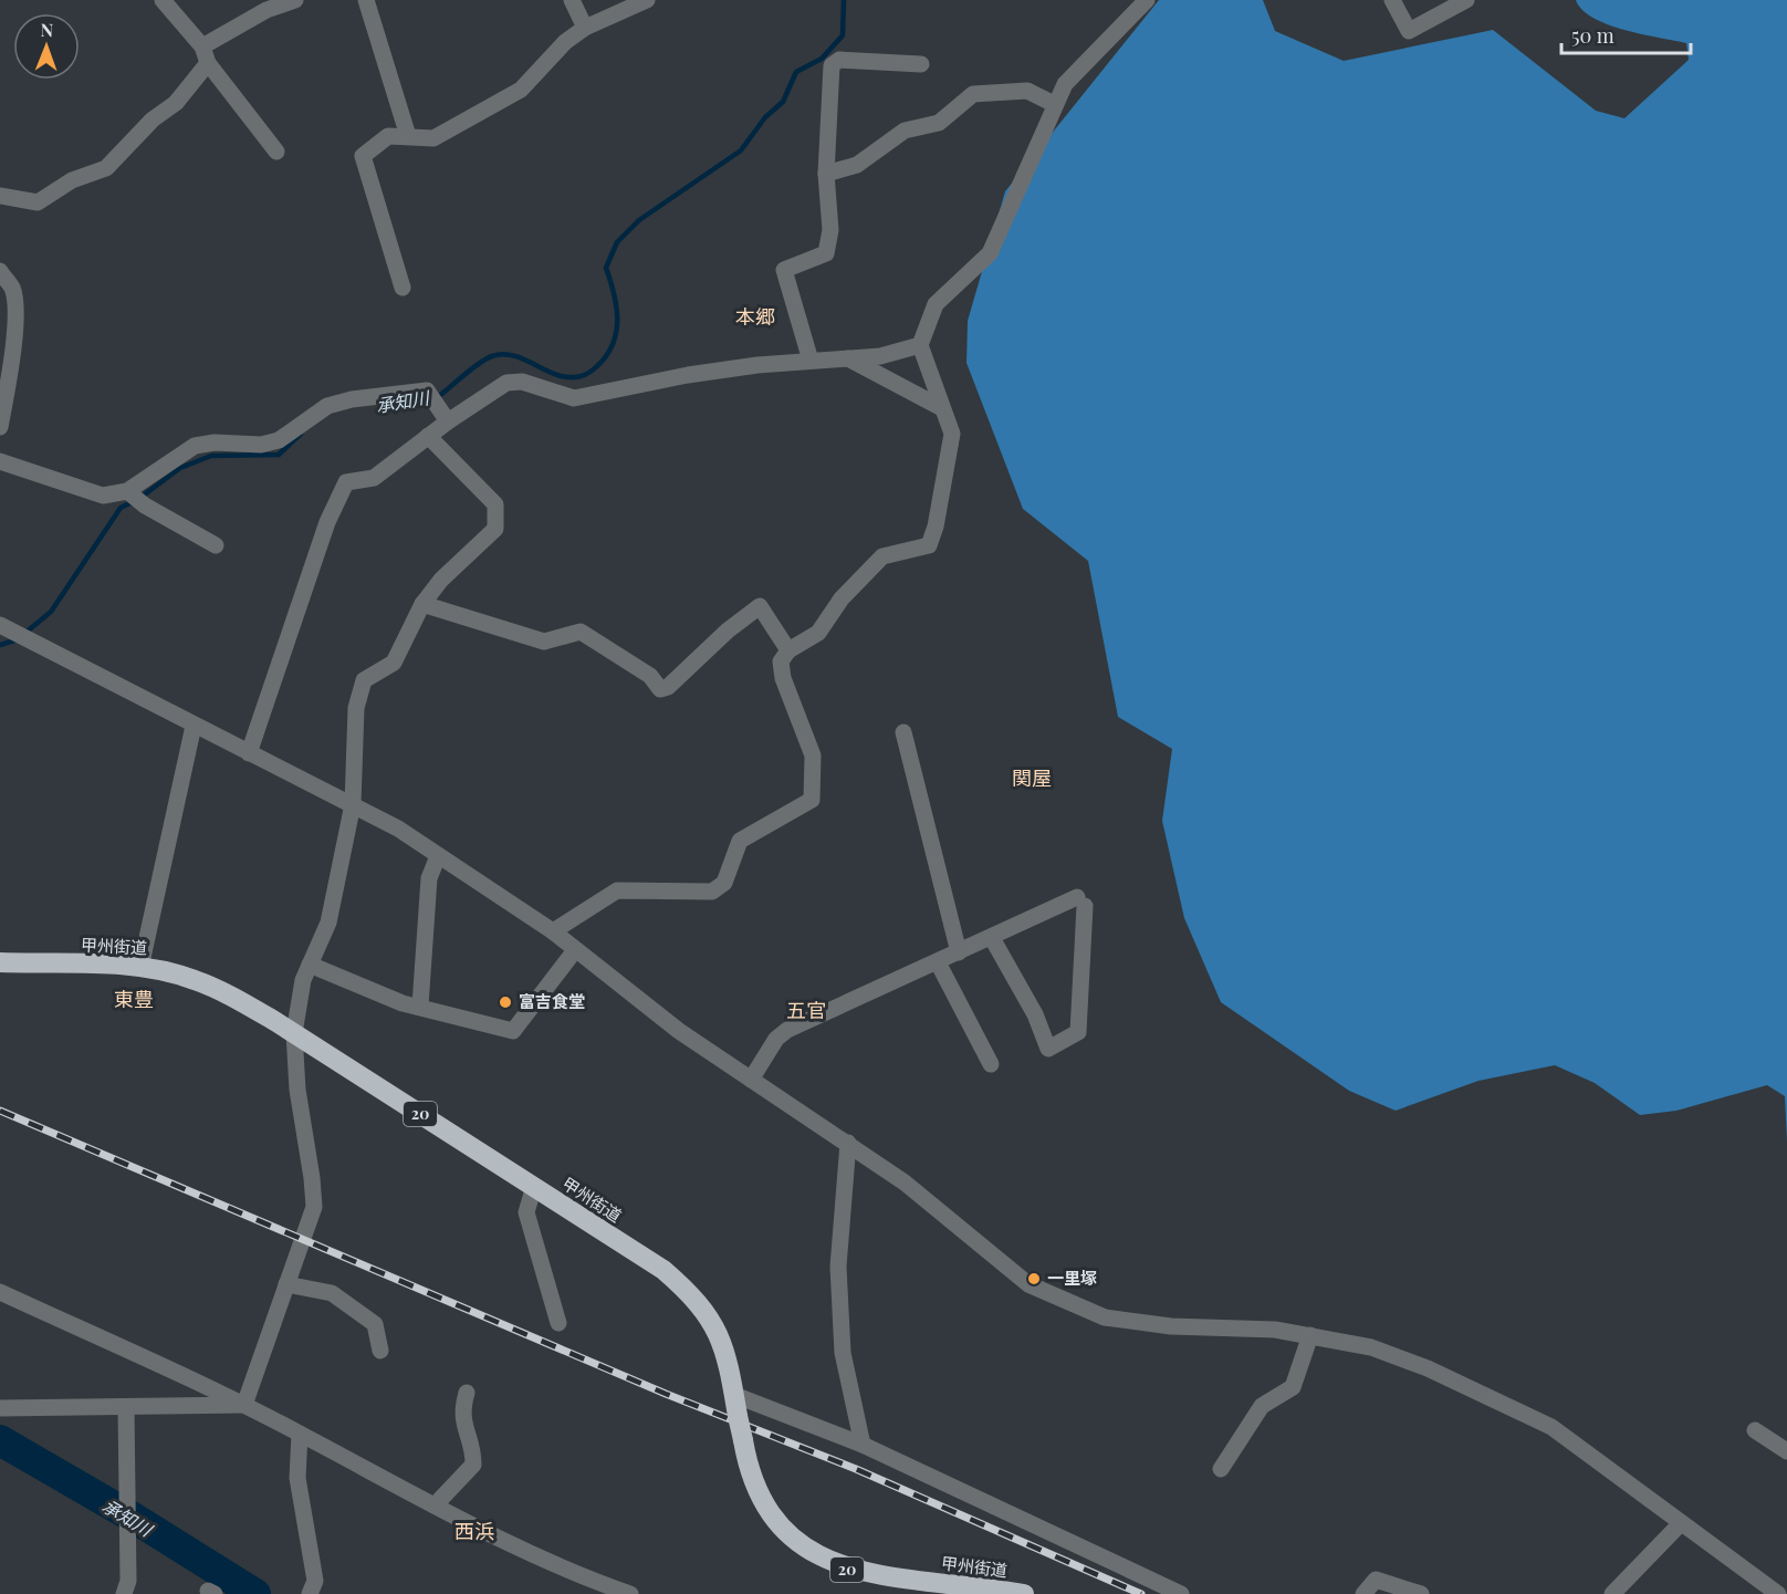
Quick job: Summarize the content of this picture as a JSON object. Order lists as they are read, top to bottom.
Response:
{
  "streets": {
    "highway": ["甲州街道", "20"]
  },
  "districts": [
    "本郷",
    "関屋",
    "東豊",
    "五官",
    "西浜"
  ],
  "water": ["承知川"],
  "places": ["富吉食堂", "一里塚"],
  "scale_bar": "50 m",
  "north": "top"
}
